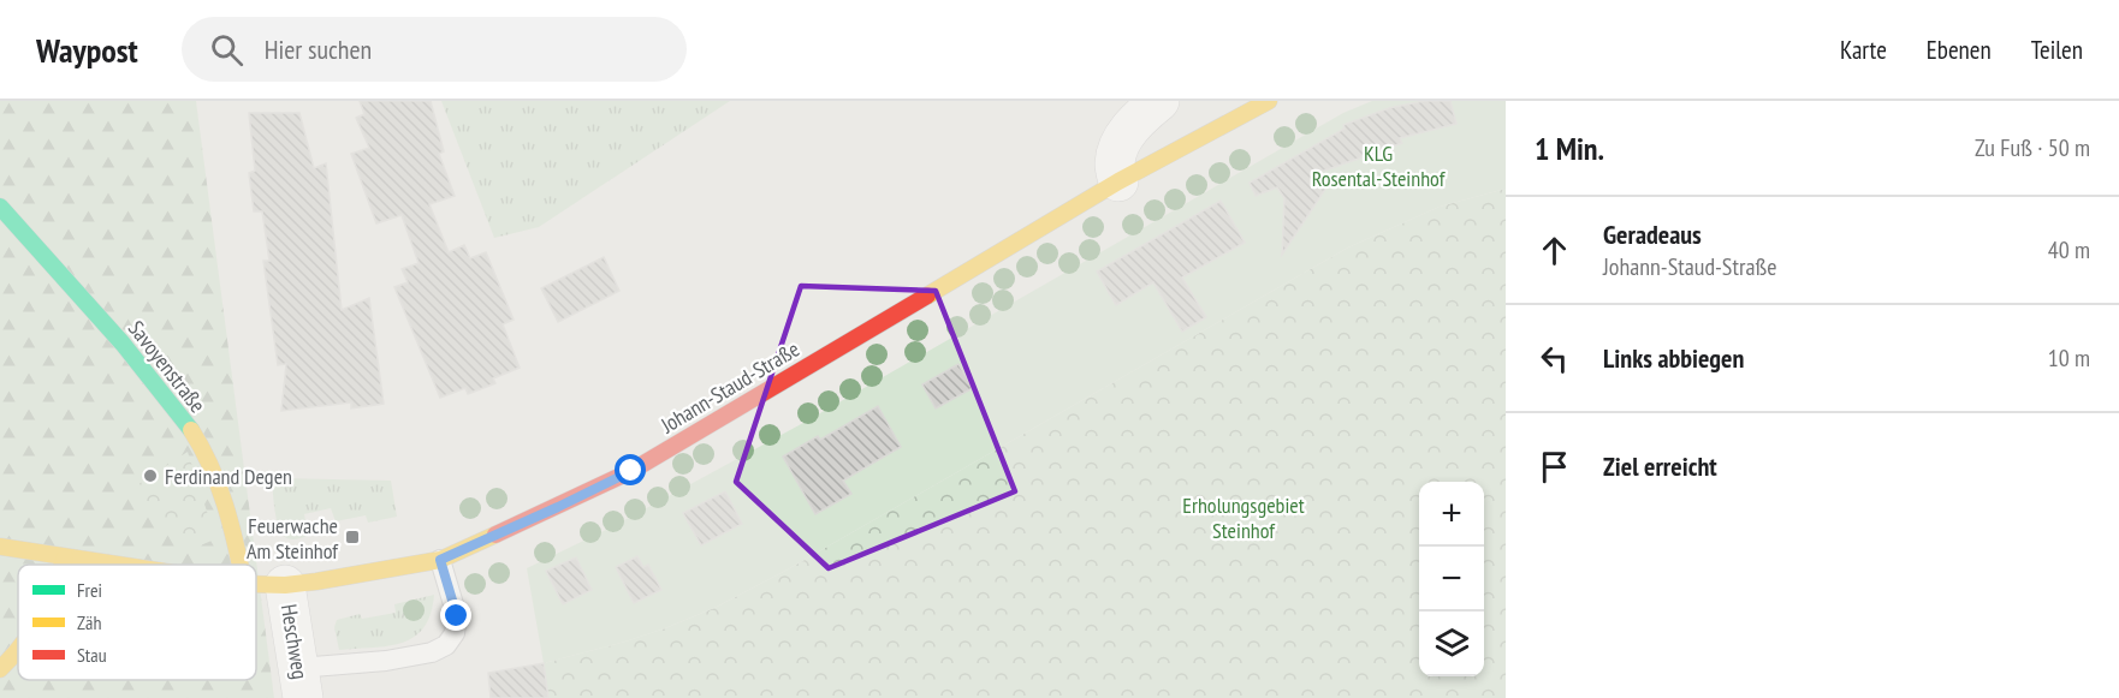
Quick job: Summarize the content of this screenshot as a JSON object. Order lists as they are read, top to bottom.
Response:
{
  "streets": {
    "street": ["Savoyenstraße", "Johann-Staud-Straße", "Heschweg"]
  },
  "crossings": [
    ["Johann-Staud-Straße", "Heschweg"]
  ],
  "parks": ["KLG Rosental-Steinhof", "Erholungsgebiet Steinhof"],
  "places": {
    "other": ["Ferdinand Degen"],
    "transit": ["Feuerwache Am Steinhof"]
  },
  "legend": ["Frei", "Zäh", "Stau"],
  "page": {
    "header": "Waypost",
    "search": "Hier suchen",
    "nav": ["Karte", "Ebenen", "Teilen"],
    "heading": ["1 Min.", "Zu Fuß · 50 m"],
    "list": [
      ["Geradeaus", "Johann-Staud-Straße", "40 m"],
      ["Links abbiegen", "10 m"],
      "Ziel erreicht"
    ],
    "map_buttons": ["+", "−"]
  }
}
